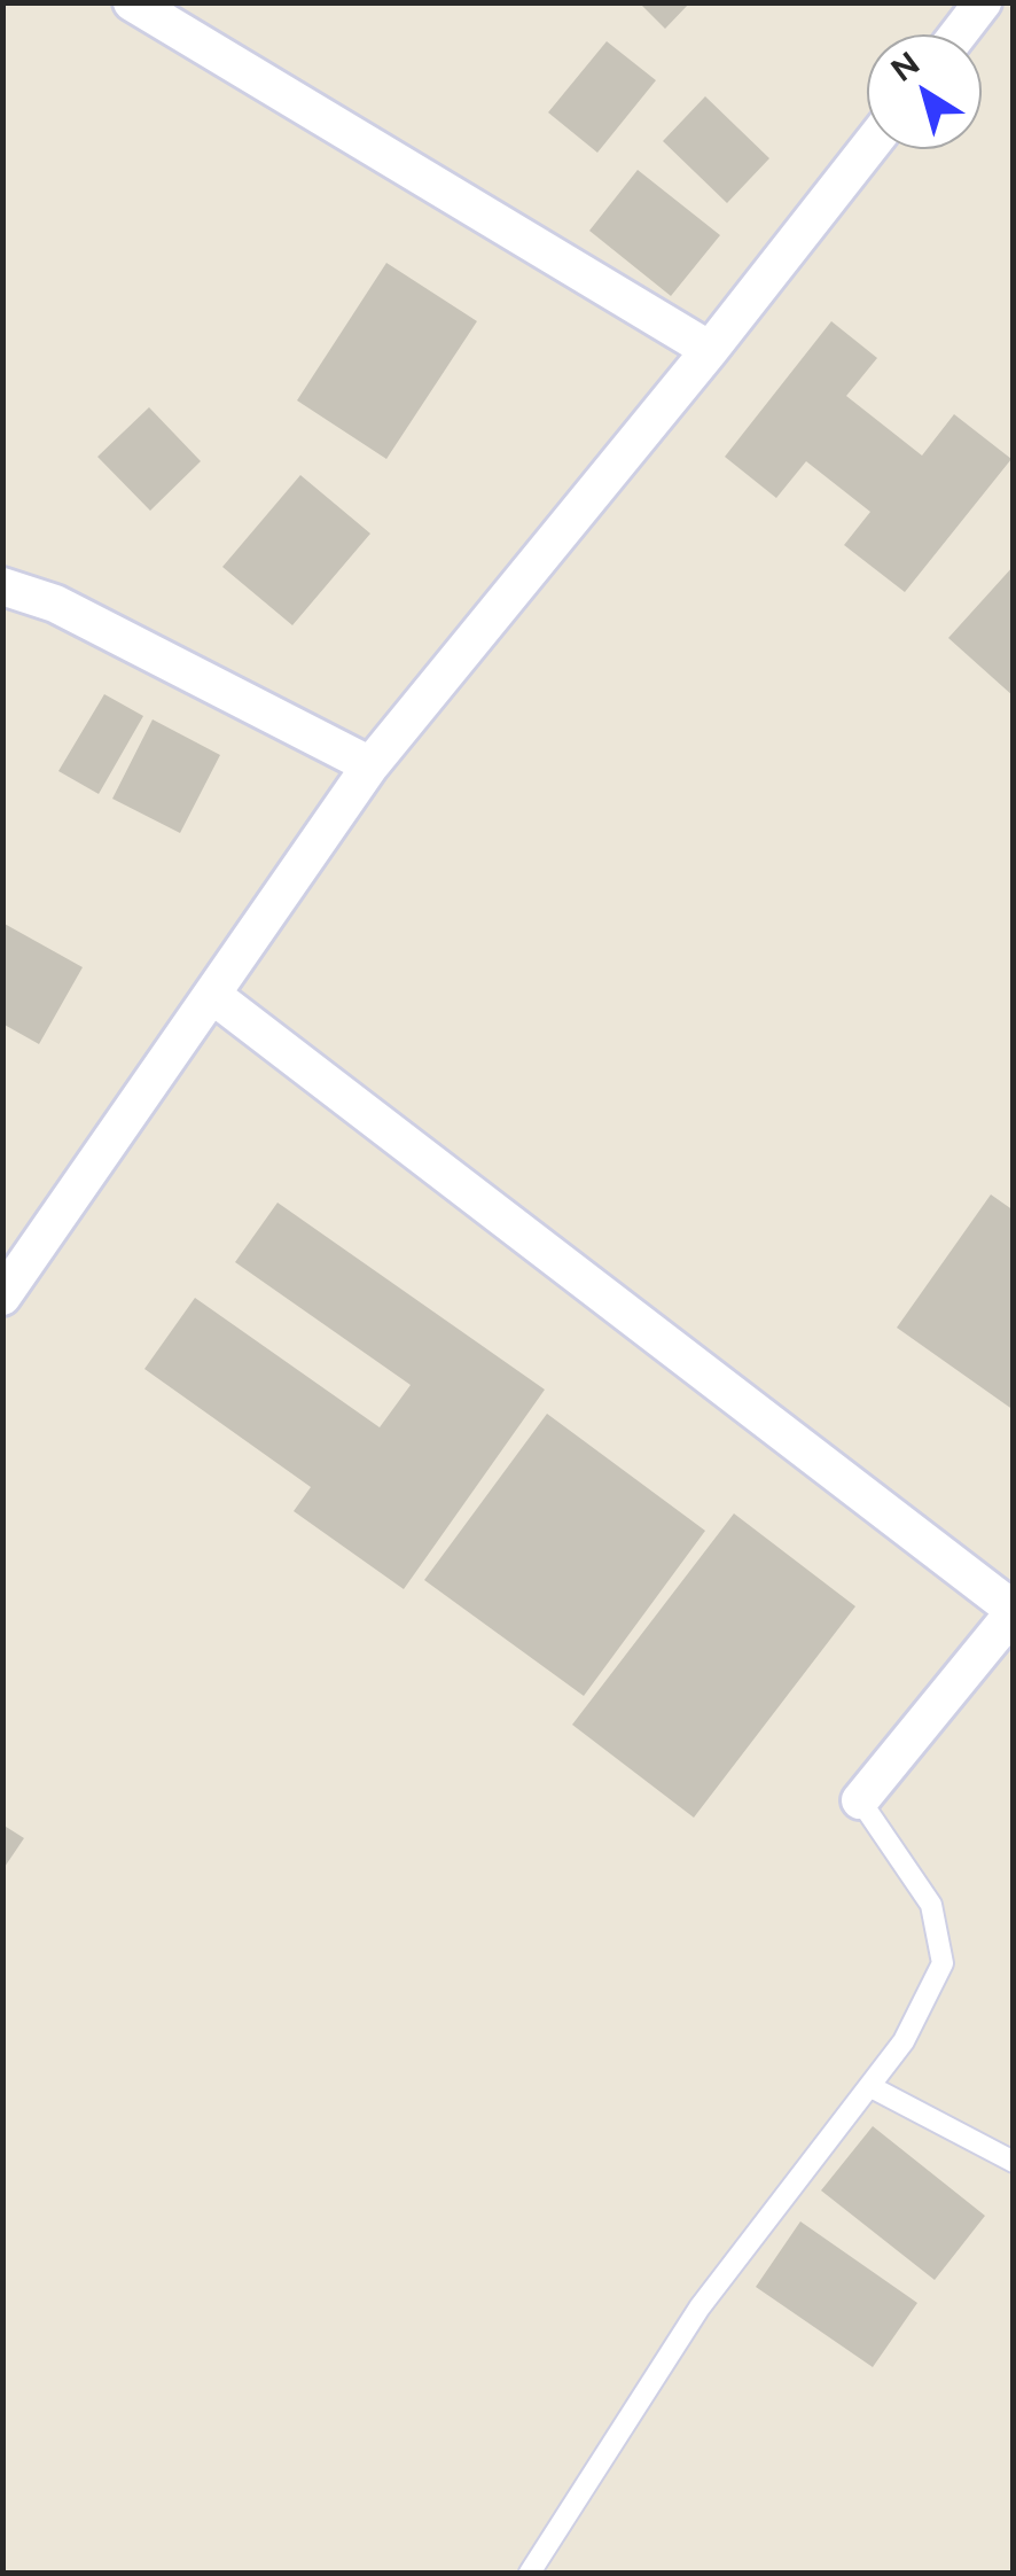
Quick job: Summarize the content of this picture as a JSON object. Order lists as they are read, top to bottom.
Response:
{
  "north": "top left"
}
